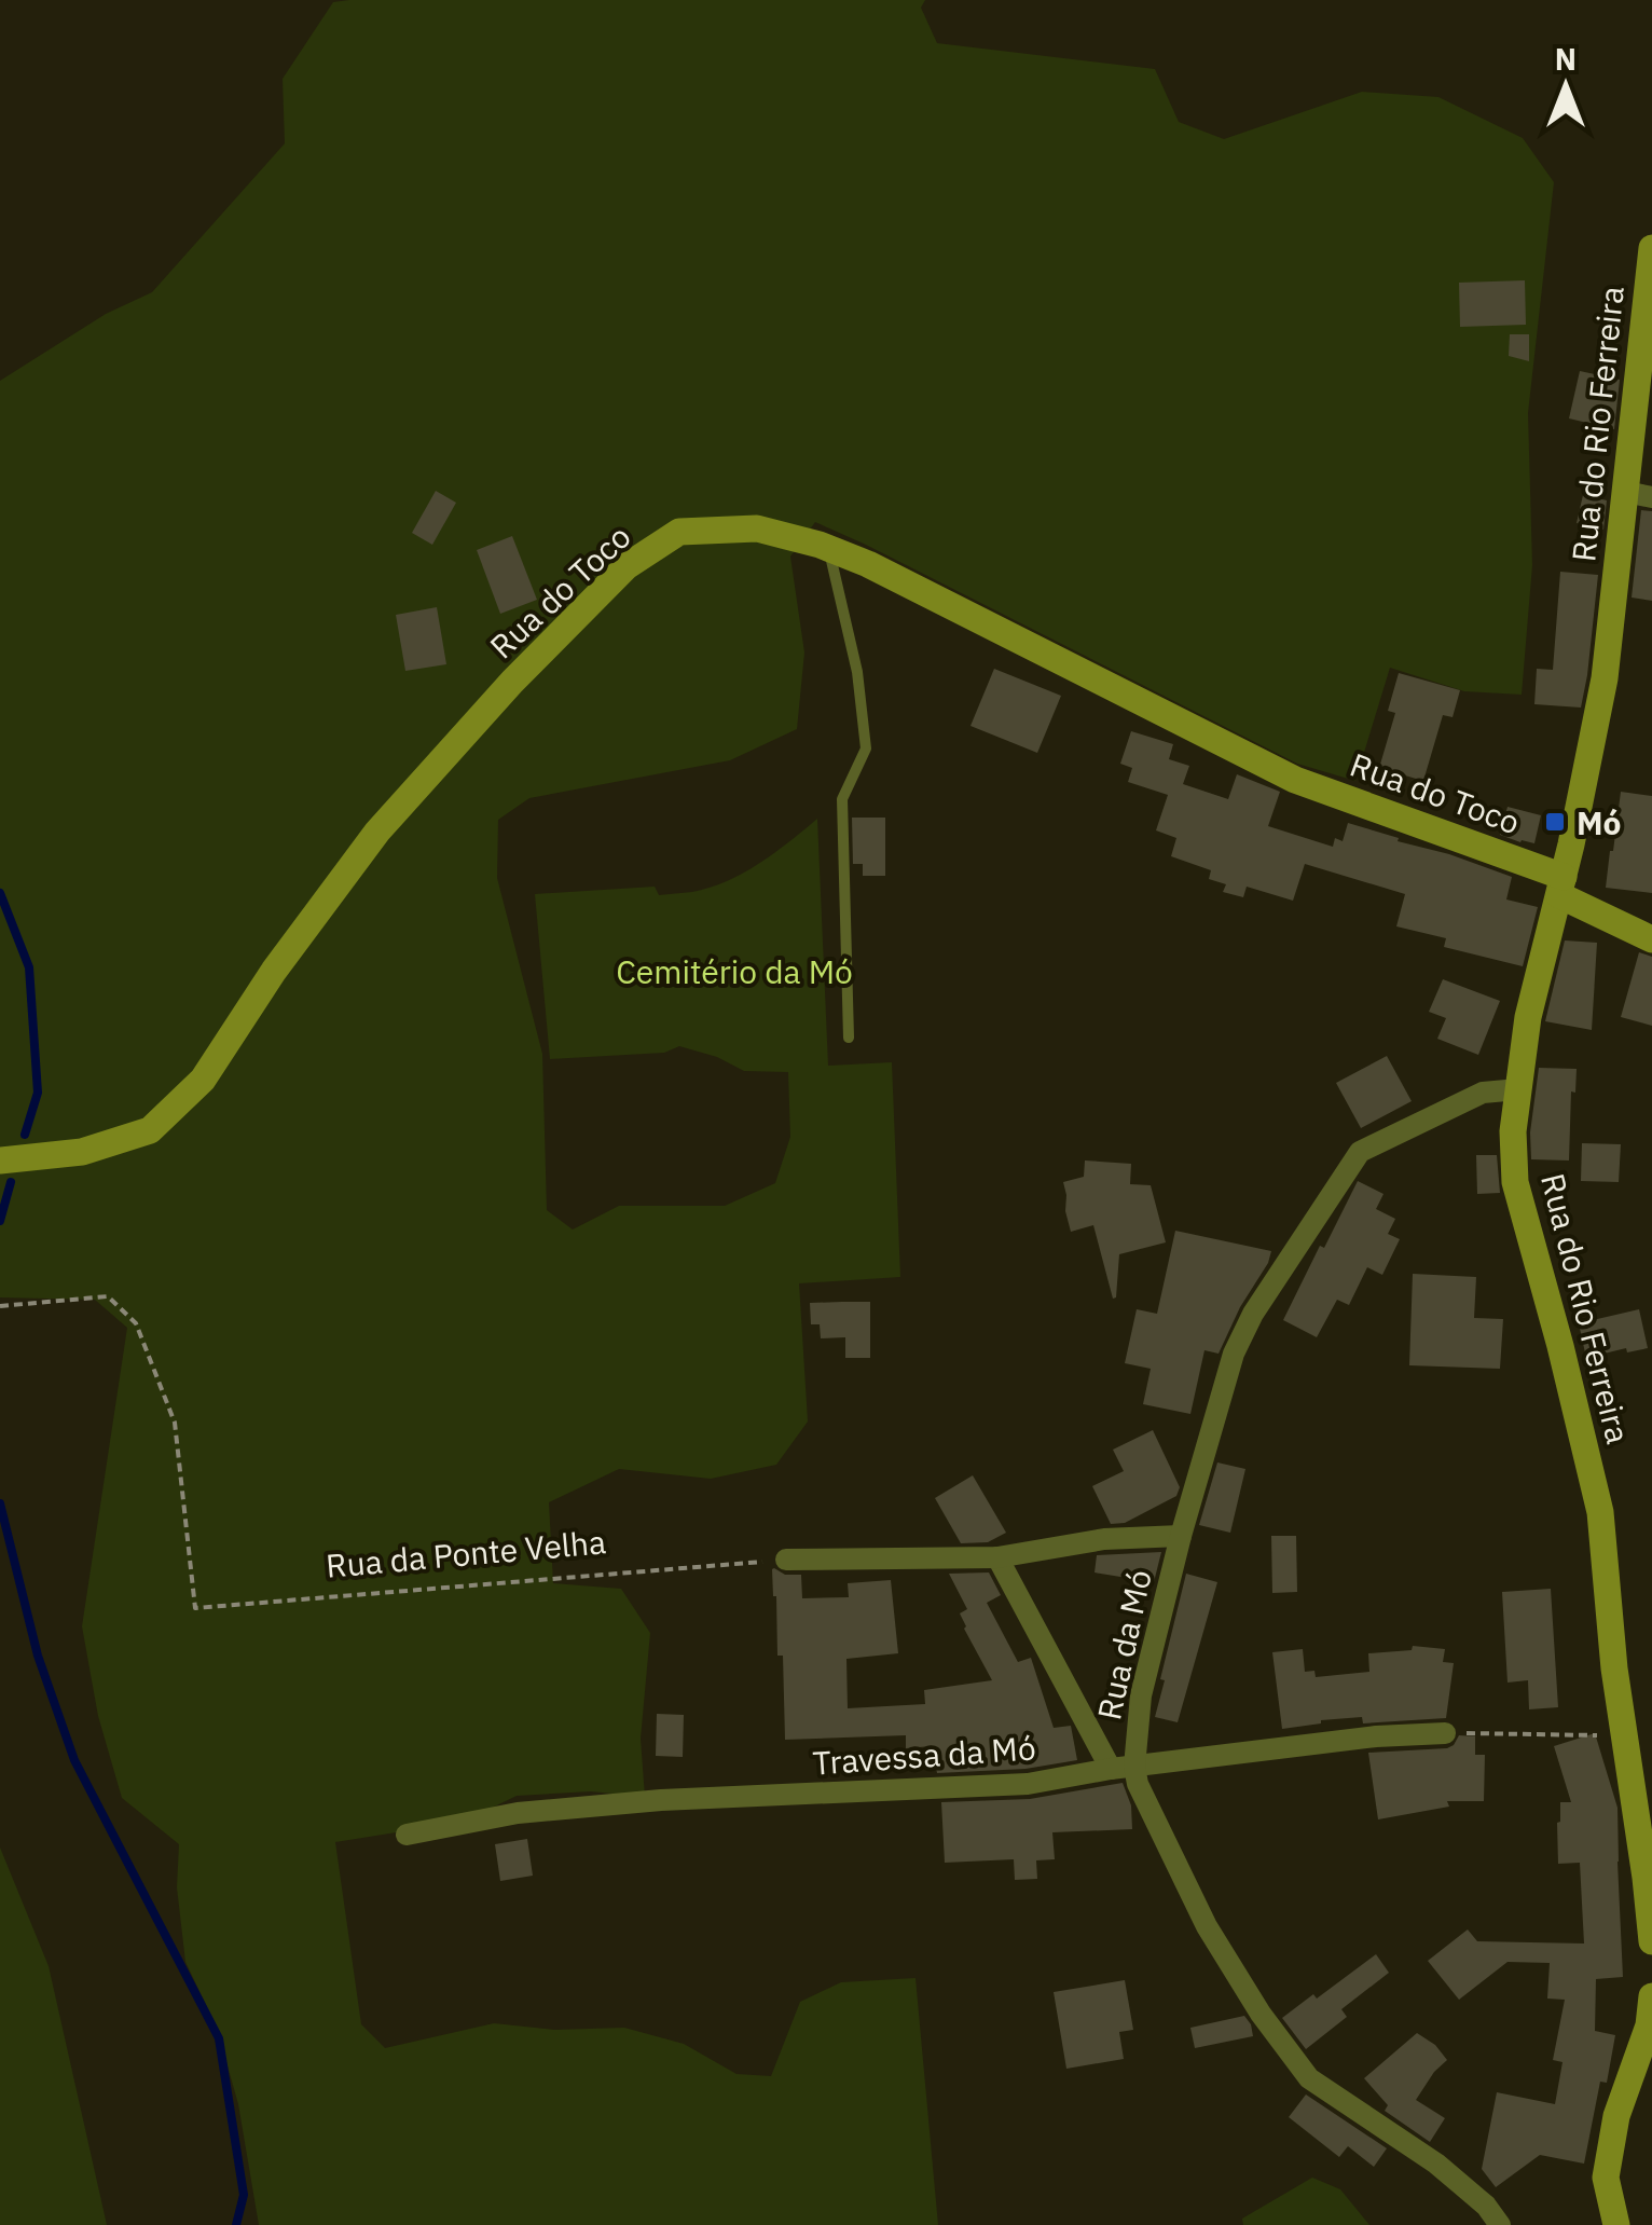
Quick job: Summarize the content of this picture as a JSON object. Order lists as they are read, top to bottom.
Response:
{
  "streets": {
    "street": [
      "Rua do Rio Ferreira",
      "Rua do Toco",
      "Rua da Mó",
      "Travessa da Mó"
    ],
    "path": ["Rua da Ponte Velha"]
  },
  "crossings": [
    ["Rua do Rio Ferreira", "Rua do Toco"],
    ["Rua do Rio Ferreira", "Rua da Mó"],
    ["Rua da Mó", "Travessa da Mó"]
  ],
  "parks": ["Cemitério da Mó"],
  "places": {
    "transit": ["Mó"]
  },
  "north": "top"
}
